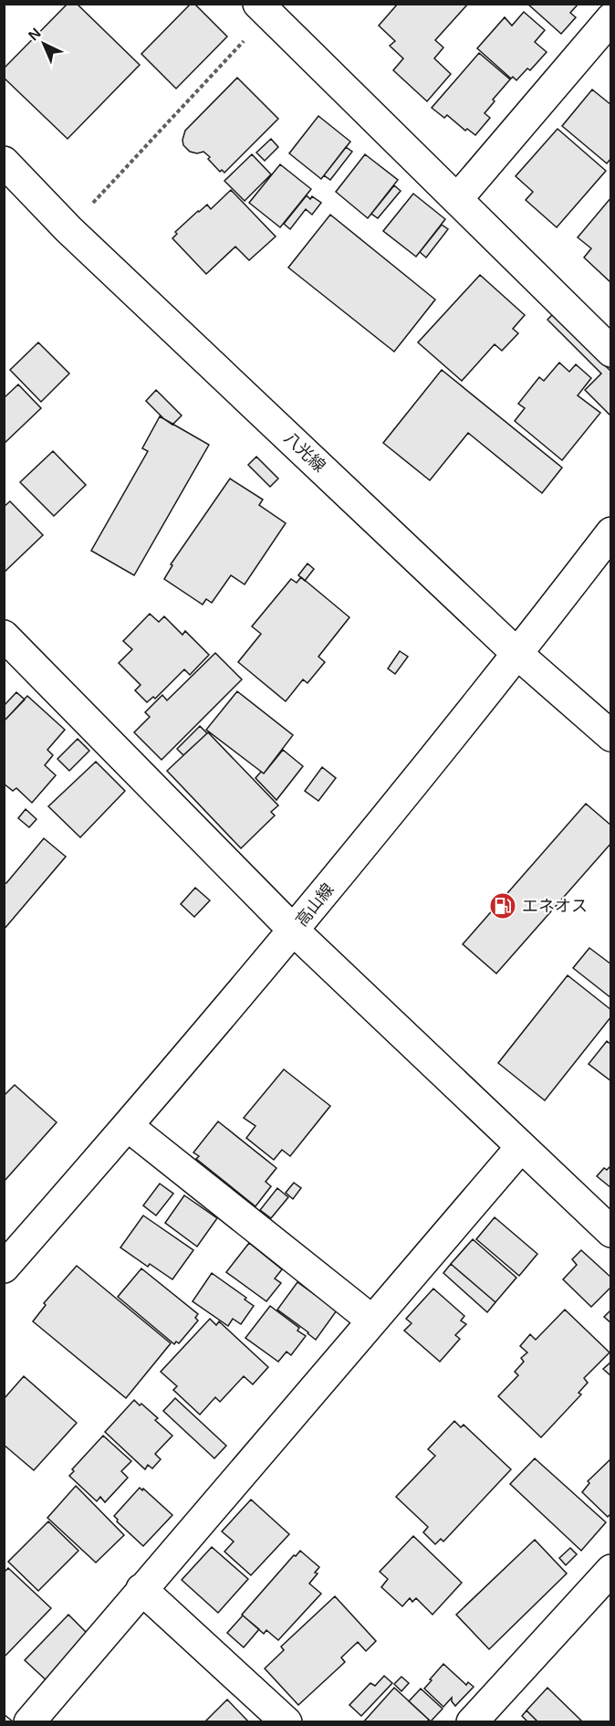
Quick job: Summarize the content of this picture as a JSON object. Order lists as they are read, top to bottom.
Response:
{
  "streets": {
    "street": ["八光線", "高山線"]
  },
  "crossings": [
    ["八光線", "高山線"]
  ],
  "places": {
    "fuel station": ["エネオス"]
  },
  "north": "top left"
}
